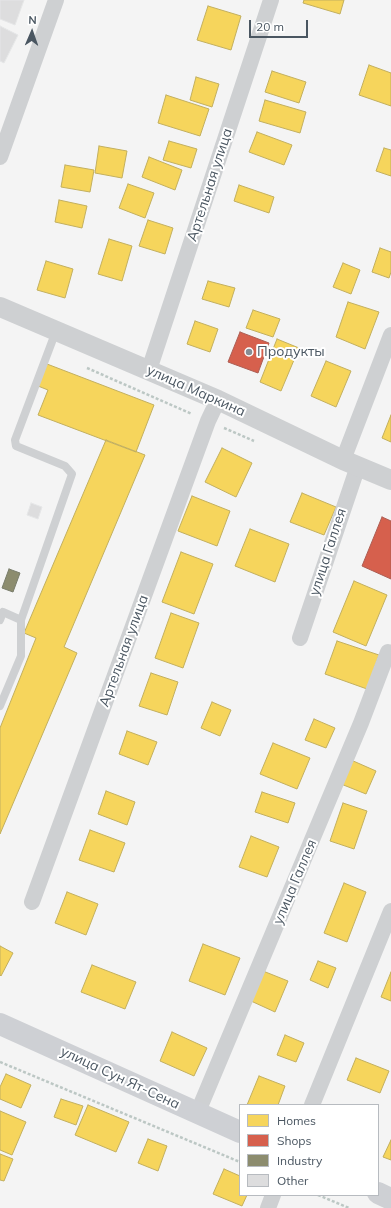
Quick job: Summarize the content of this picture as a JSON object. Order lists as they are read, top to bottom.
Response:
{
  "streets": {
    "main road": ["улица Сун Ят-Сена"],
    "street": ["Артельная улица", "улица Маркина", "улица Галлея"]
  },
  "crossings": [
    ["Артельная улица", "улица Маркина"],
    ["улица Маркина", "улица Галлея"],
    ["улица Галлея", "улица Сун Ят-Сена"]
  ],
  "places": ["Продукты"],
  "legend": [
    "Homes",
    "Shops",
    "Industry",
    "Other"
  ],
  "scale_bar": "20 m",
  "north": "top"
}
